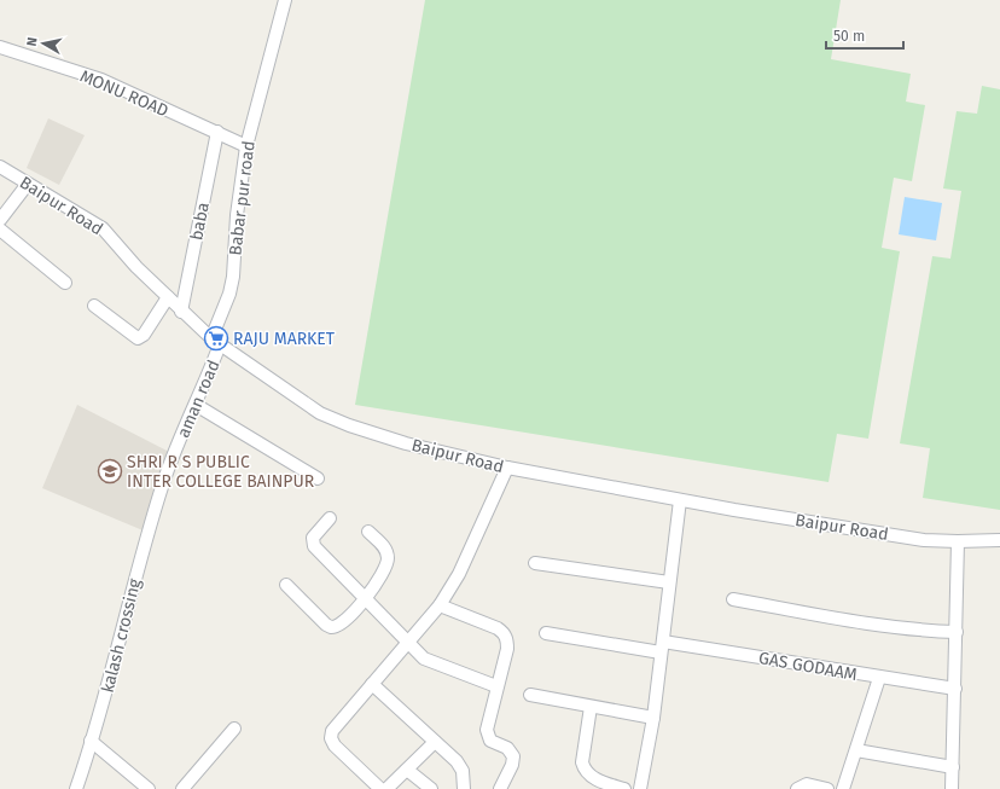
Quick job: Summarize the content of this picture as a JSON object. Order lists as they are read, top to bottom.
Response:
{
  "streets": {
    "street": [
      "MONU ROAD",
      "Babar pur road",
      "Baipur Road",
      "baba",
      "aman road",
      "kalash crossing",
      "GAS GODAAM"
    ]
  },
  "crossings": [
    ["MONU ROAD", "Babar pur road"],
    ["MONU ROAD", "baba"],
    ["Babar pur road", "Baipur Road"],
    ["Babar pur road", "aman road"],
    ["Baipur Road", "baba"],
    ["Baipur Road", "aman road"],
    ["aman road", "kalash crossing"]
  ],
  "places": {
    "supermarket": ["RAJU MARKET"],
    "school or university": ["SHRI R S PUBLIC INTER COLLEGE BAINPUR"]
  },
  "scale_bar": "50 m",
  "north": "left"
}
